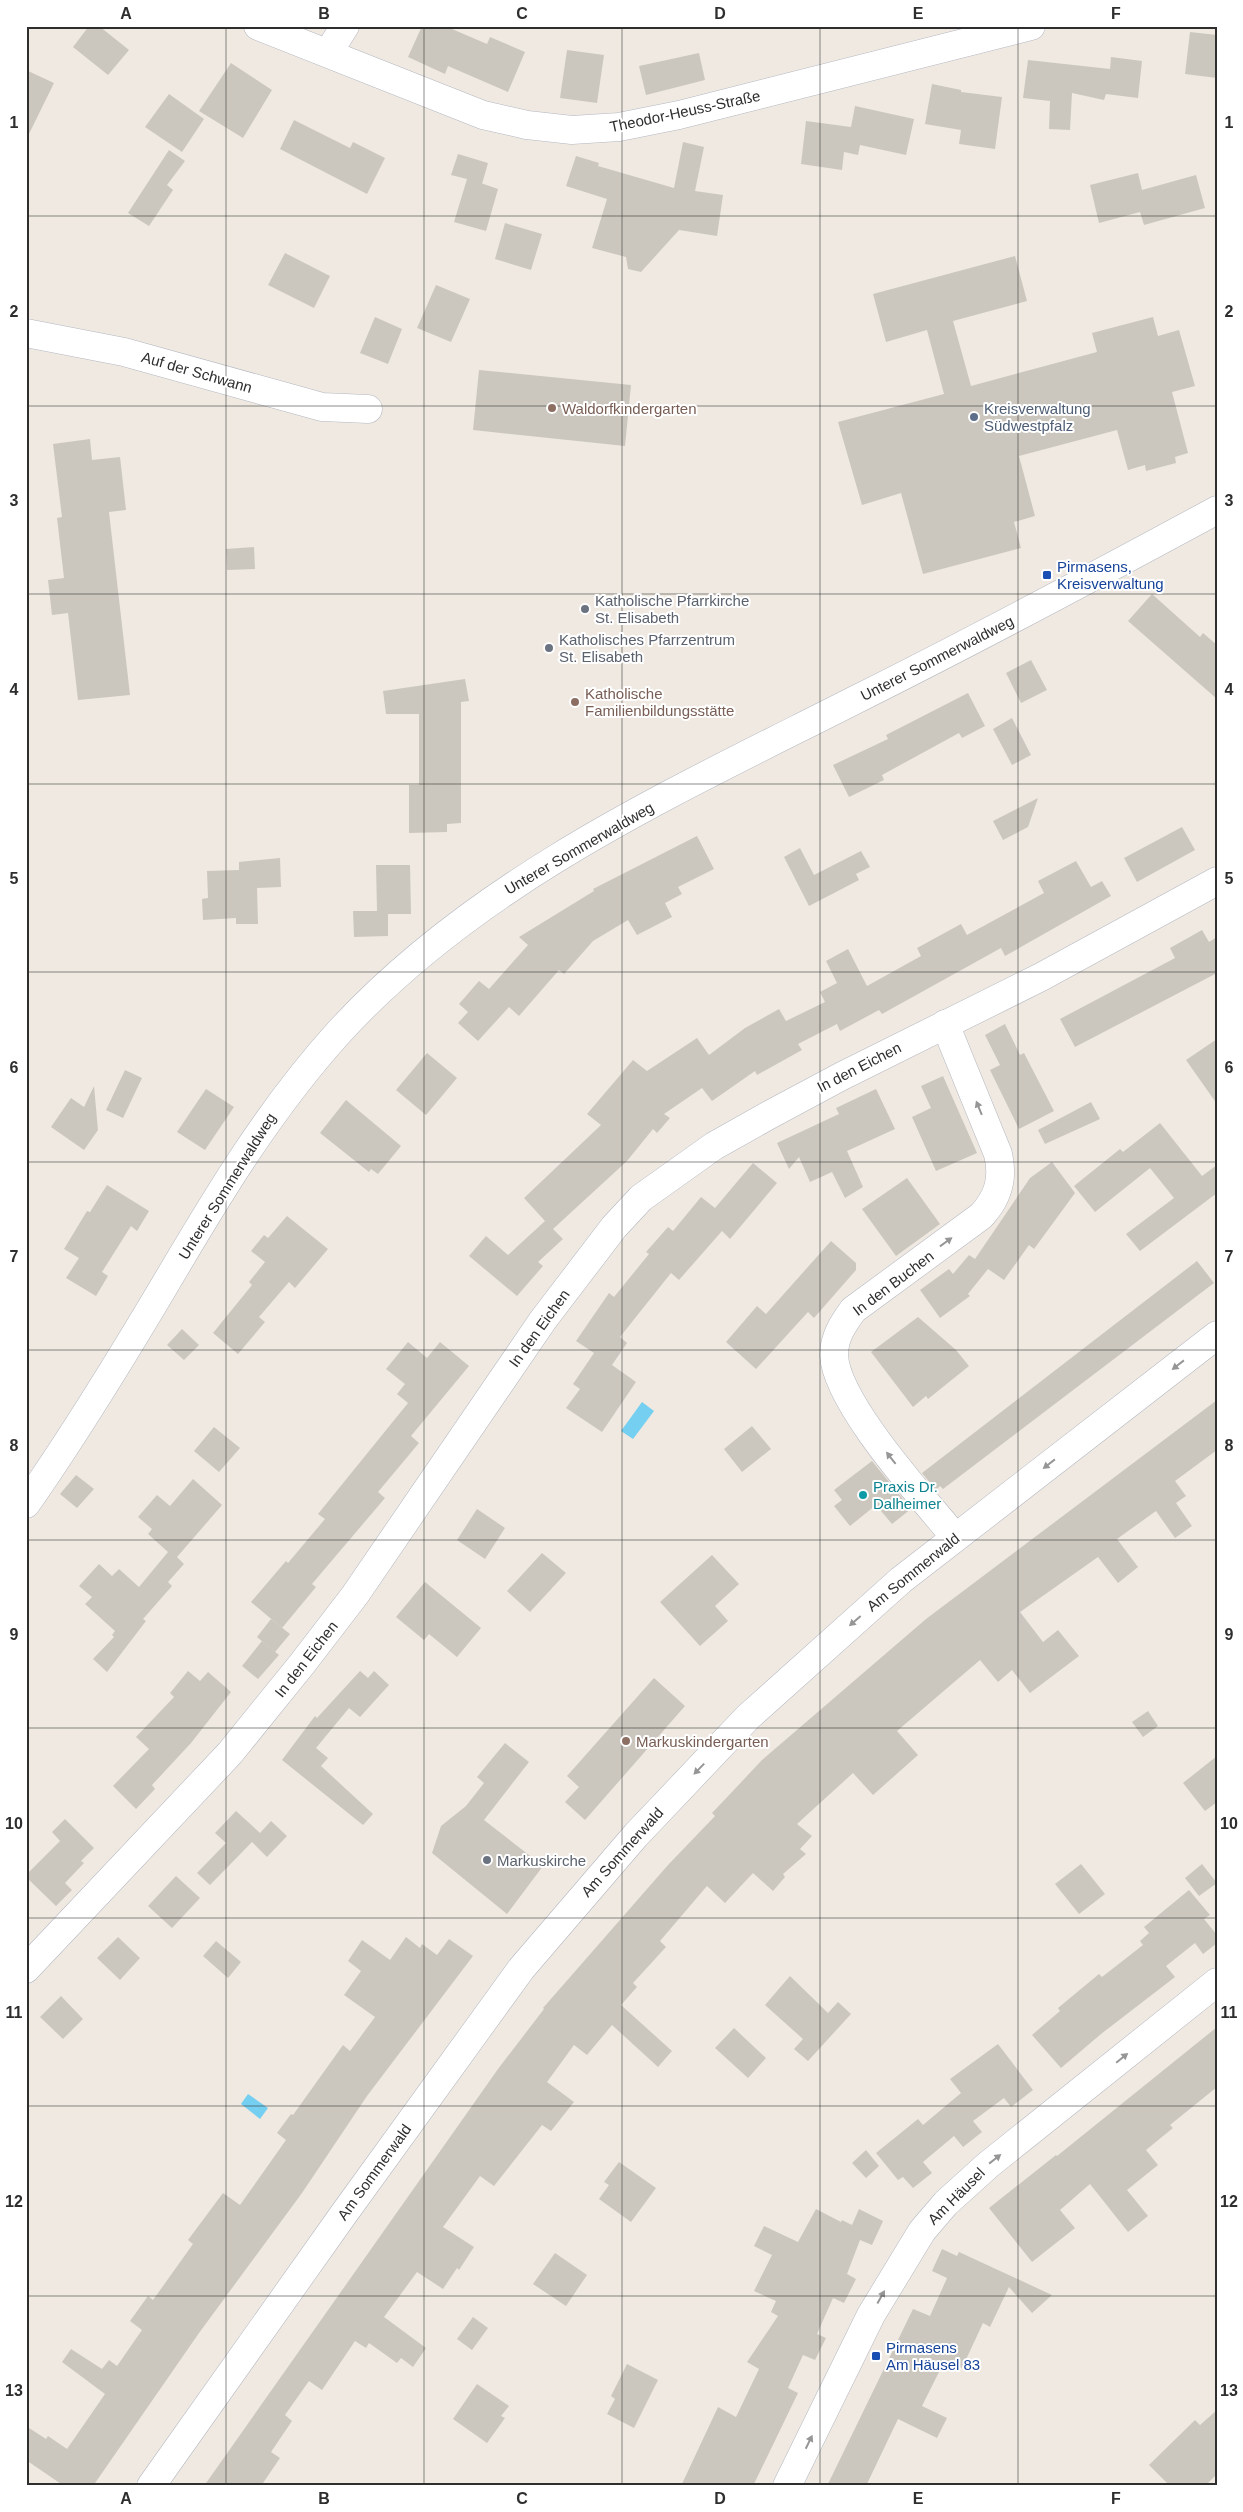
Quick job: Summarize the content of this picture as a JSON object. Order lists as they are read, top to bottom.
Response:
{
  "streets": {
    "street": [
      "Theodor-Heuss-Straße",
      "Auf der Schwann",
      "Unterer Sommerwaldweg",
      "In den Eichen",
      "In den Buchen",
      "Am Sommerwald",
      "Am Häusel"
    ]
  },
  "crossings": [
    ["In den Eichen", "In den Buchen"],
    ["In den Buchen", "Am Sommerwald"]
  ],
  "one_way": ["In den Buchen", "Am Sommerwald", "Am Häusel"],
  "places": {
    "other": [
      "Waldorfkindergarten",
      "Kreisverwaltung Südwestpfalz",
      "Katholische Pfarrkirche St. Elisabeth",
      "Katholisches Pfarrzentrum St. Elisabeth",
      "Katholische Familienbildungsstätte",
      "Praxis Dr. Dalheimer",
      "Markuskindergarten",
      "Markuskirche"
    ],
    "transit": ["Pirmasens, Kreisverwaltung", "Pirmasens Am Häusel 83"]
  },
  "grid": {
    "columns": [
      "A",
      "B",
      "C",
      "D",
      "E",
      "F"
    ],
    "rows": [
      "1",
      "2",
      "3",
      "4",
      "5",
      "6",
      "7",
      "8",
      "9",
      "10",
      "11",
      "12",
      "13"
    ]
  }
}
